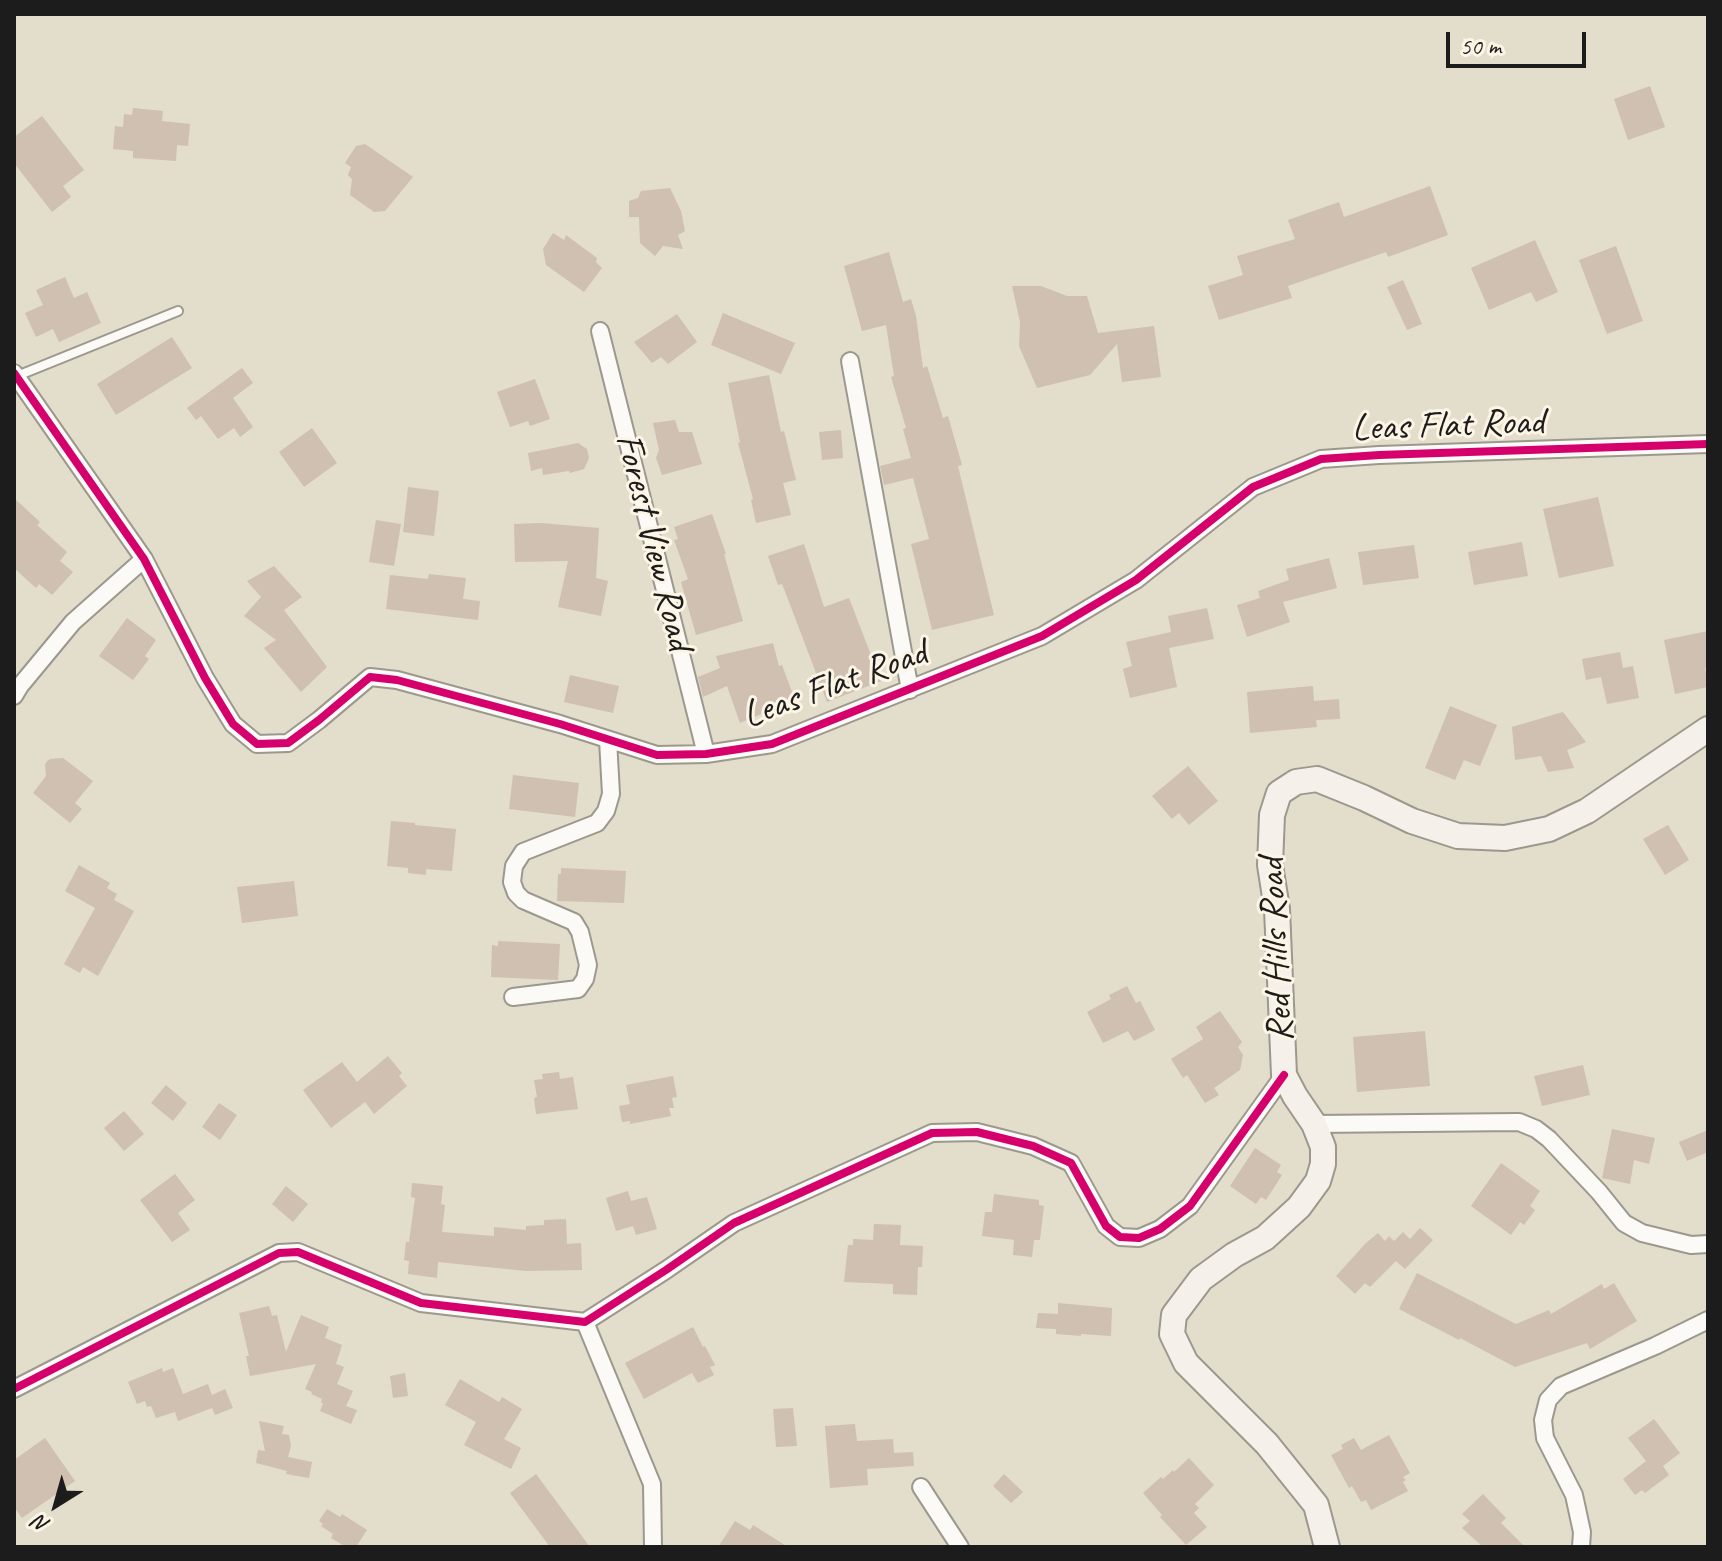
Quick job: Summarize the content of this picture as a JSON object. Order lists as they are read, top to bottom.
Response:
{
  "streets": {
    "main road": ["Red Hills Road"],
    "street": ["Leas Flat Road", "Forest View Road"]
  },
  "crossings": [
    ["Leas Flat Road", "Forest View Road"]
  ],
  "scale_bar": "50 m",
  "north": "bottom left"
}
